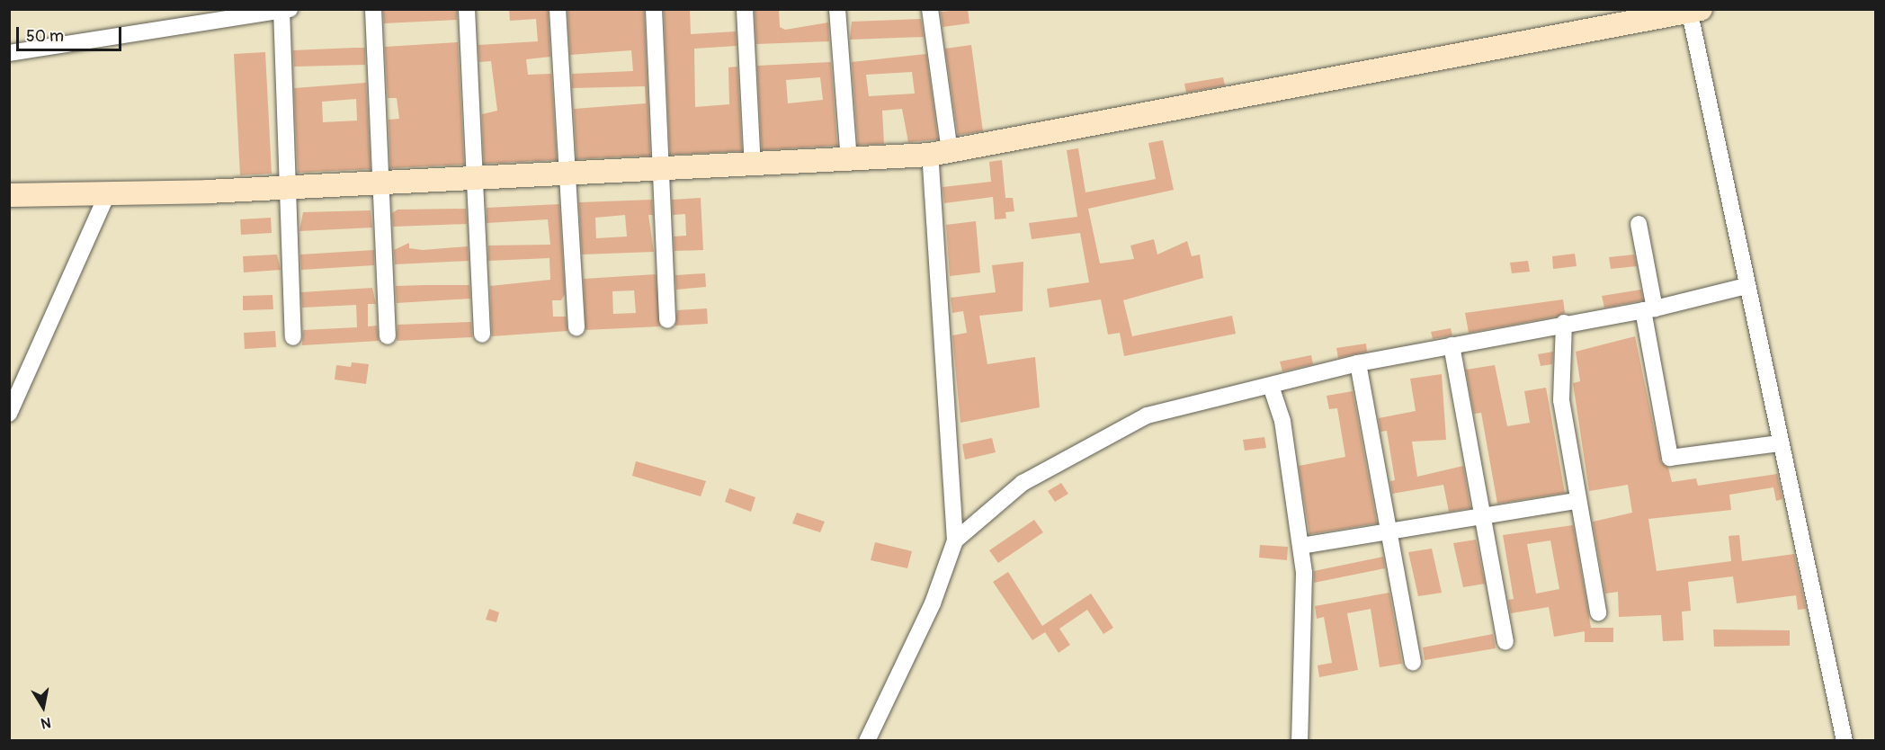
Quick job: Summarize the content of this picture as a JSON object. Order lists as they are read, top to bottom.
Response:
{
  "scale_bar": "50 m",
  "north": "bottom"
}
